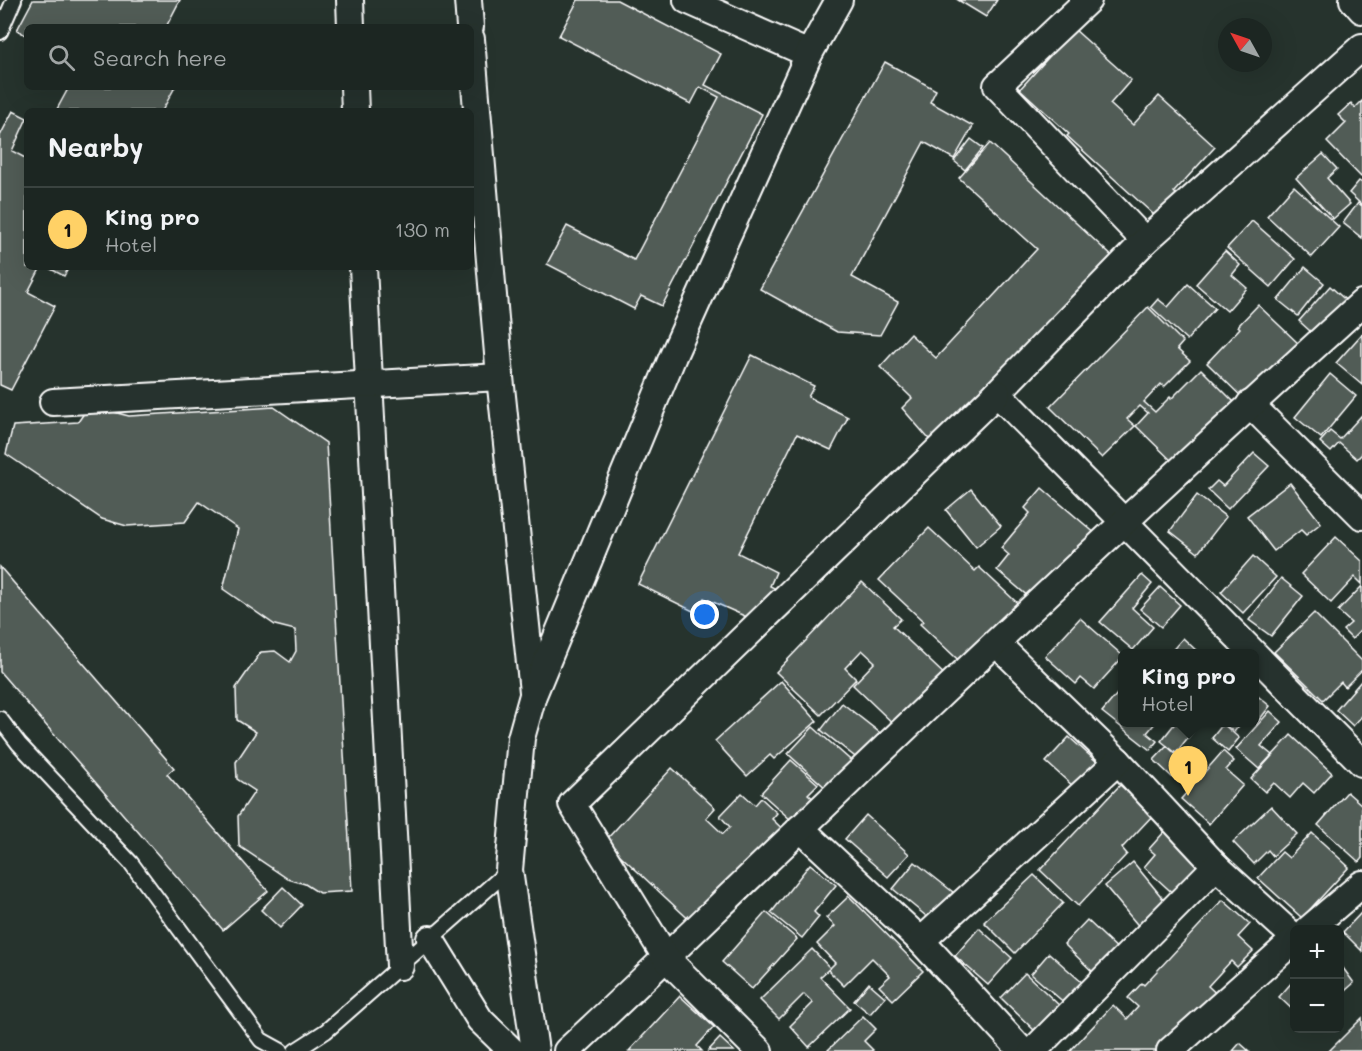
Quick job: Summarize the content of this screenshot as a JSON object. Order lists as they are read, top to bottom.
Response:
{
  "north": "top left",
  "page": {
    "search": "Search here",
    "heading": "Nearby",
    "list": [
      {
        "mark": "1",
        "name": "King pro",
        "note": "Hotel",
        "value": "130 m"
      }
    ],
    "popup": ["King pro", "Hotel"],
    "pins": "1",
    "map_buttons": ["+", "−"]
  }
}
